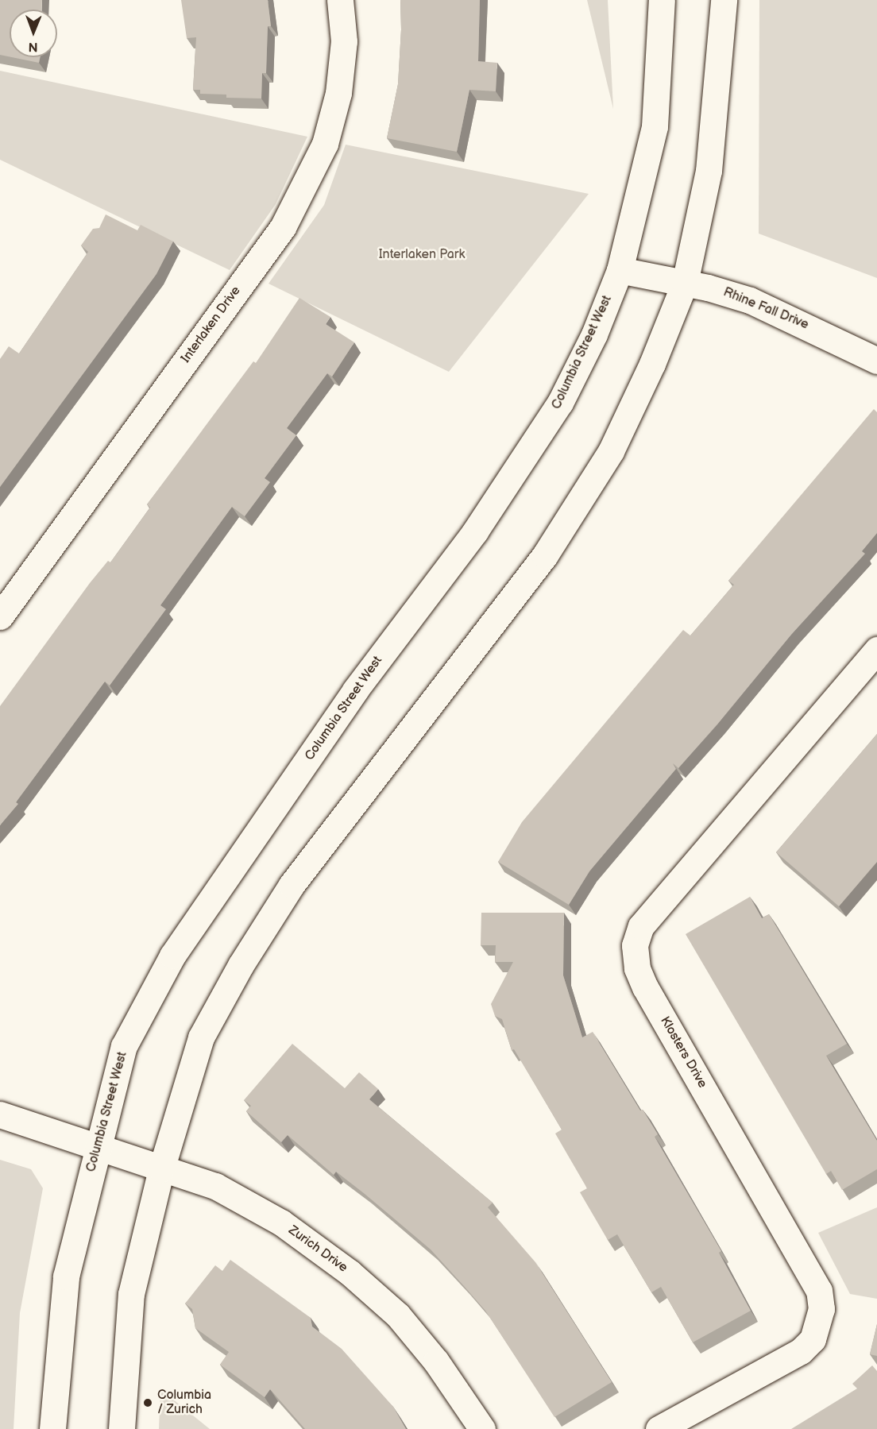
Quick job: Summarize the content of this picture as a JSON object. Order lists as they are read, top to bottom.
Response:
{
  "streets": {
    "main road": [
      "Rhine Fall Drive",
      "Interlaken Drive",
      "Columbia Street West",
      "Klosters Drive",
      "Zurich Drive"
    ]
  },
  "crossings": [
    ["Rhine Fall Drive", "Columbia Street West"],
    ["Columbia Street West", "Zurich Drive"]
  ],
  "parks": ["Interlaken Park"],
  "places": ["Columbia / Zurich"],
  "north": "bottom"
}
